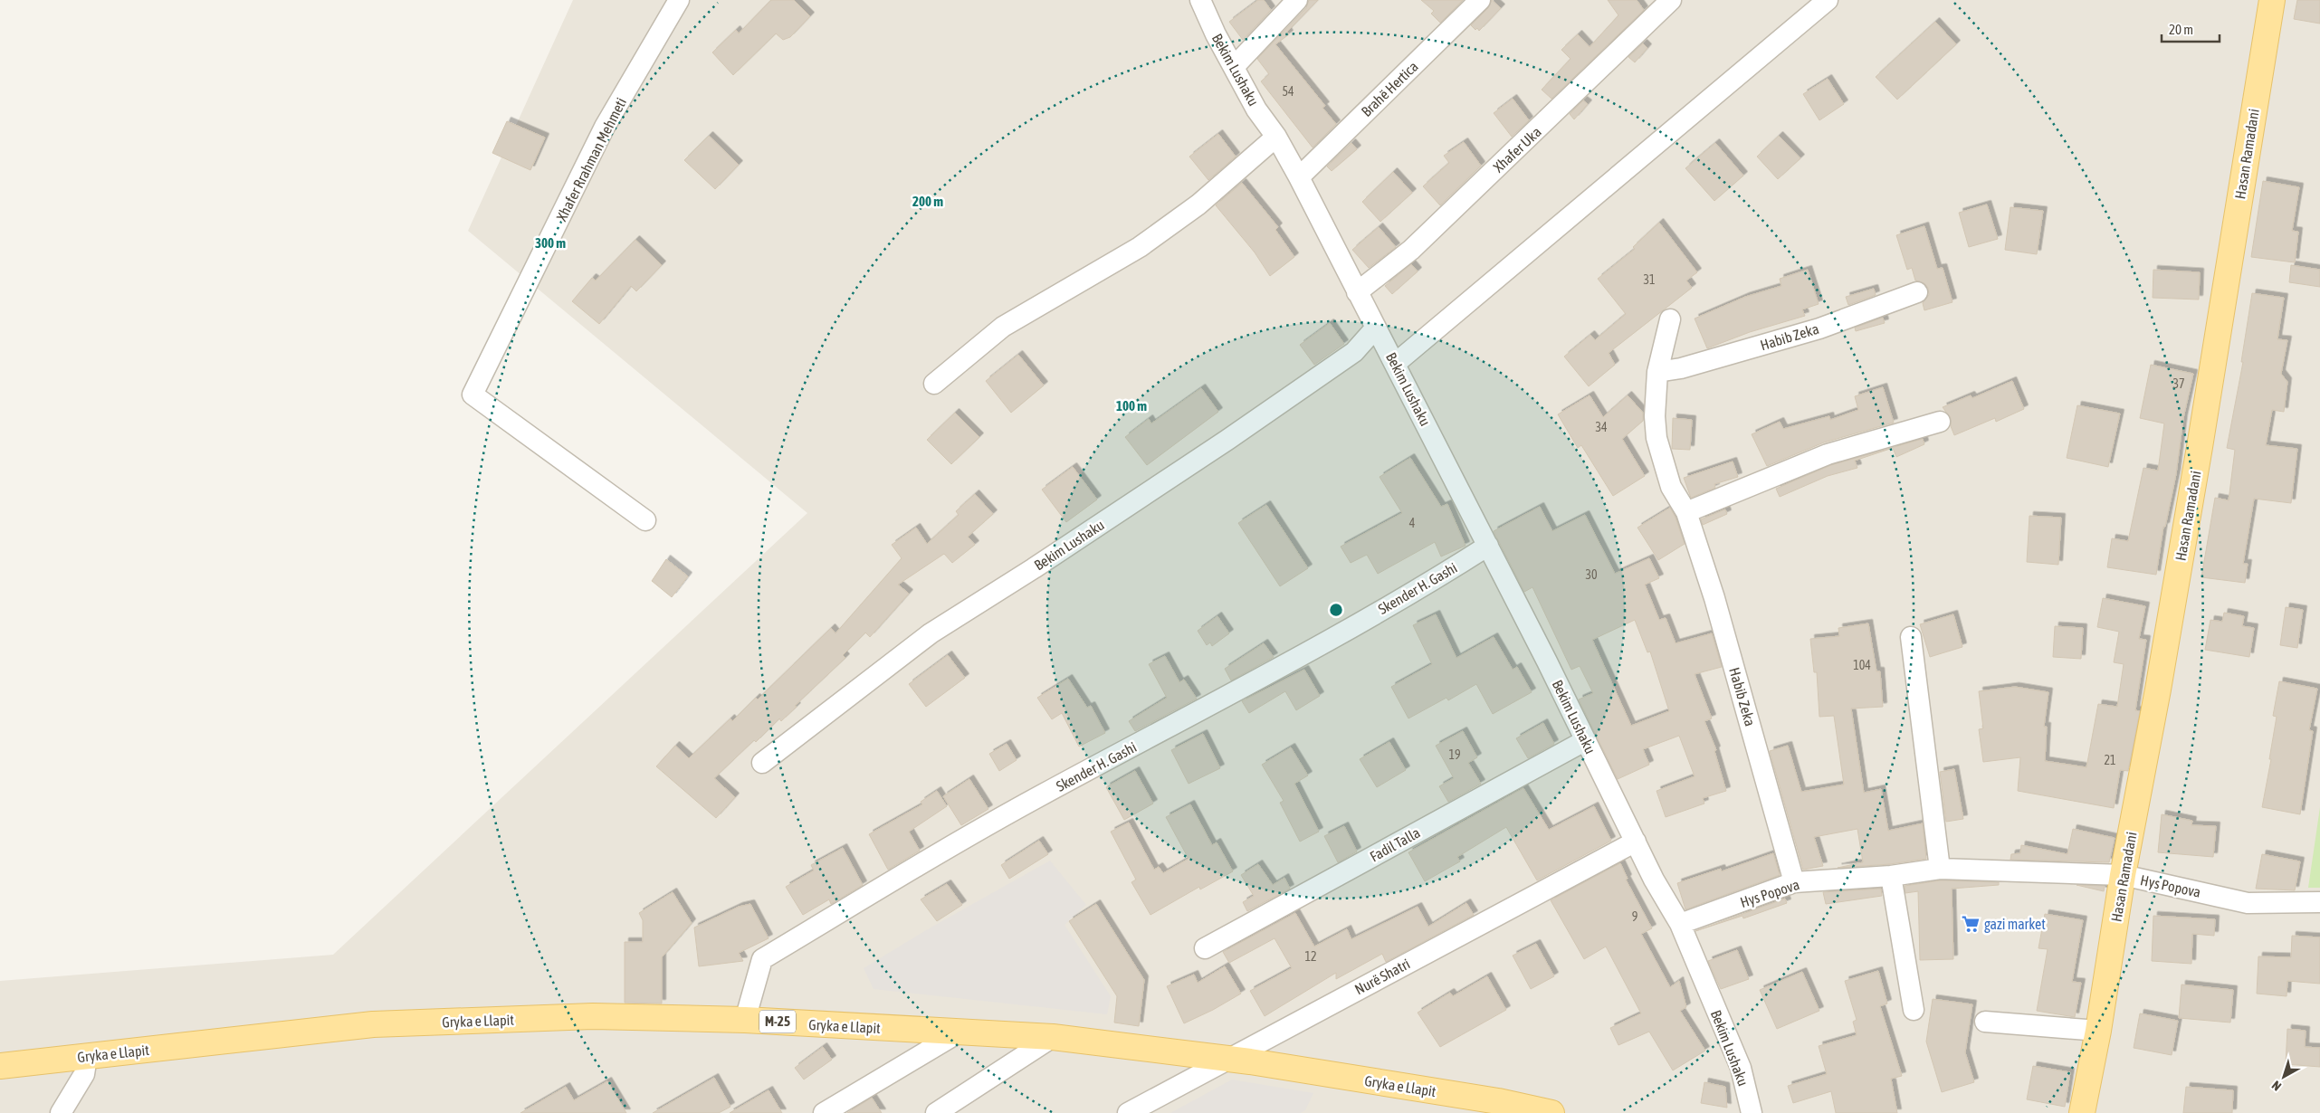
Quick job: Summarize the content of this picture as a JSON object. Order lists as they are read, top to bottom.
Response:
{
  "streets": {
    "main road": ["Hasan Ramadani", "Gryka e Llapit", "M-25"],
    "street": [
      "Bekim Lushaku",
      "Brahë Hertica",
      "Xhafer Uka",
      "Xhafer Rrahman Mehmeti",
      "Habib Zeka",
      "Skender H. Gashi",
      "Fadil Talla",
      "Hys Popova",
      "Nurë Shatri"
    ]
  },
  "crossings": [
    ["Bekim Lushaku", "Brahë Hertica"],
    ["Bekim Lushaku", "Xhafer Uka"],
    ["Bekim Lushaku", "Skender H. Gashi"],
    ["Bekim Lushaku", "Fadil Talla"],
    ["Bekim Lushaku", "Hys Popova"],
    ["Bekim Lushaku", "Nurë Shatri"],
    ["Hasan Ramadani", "Hys Popova"],
    ["Habib Zeka", "Hys Popova"],
    ["Skender H. Gashi", "Gryka e Llapit"],
    ["Nurë Shatri", "Gryka e Llapit"]
  ],
  "places": {
    "supermarket": ["gazi market"]
  },
  "house_numbers": [
    "54",
    "31",
    "37",
    "34",
    "4",
    "30",
    "104",
    "19",
    "21",
    "9",
    "12"
  ],
  "scale_bar": "20 m",
  "north": "bottom left",
  "rings": ["200 m", "300 m", "100 m"]
}
